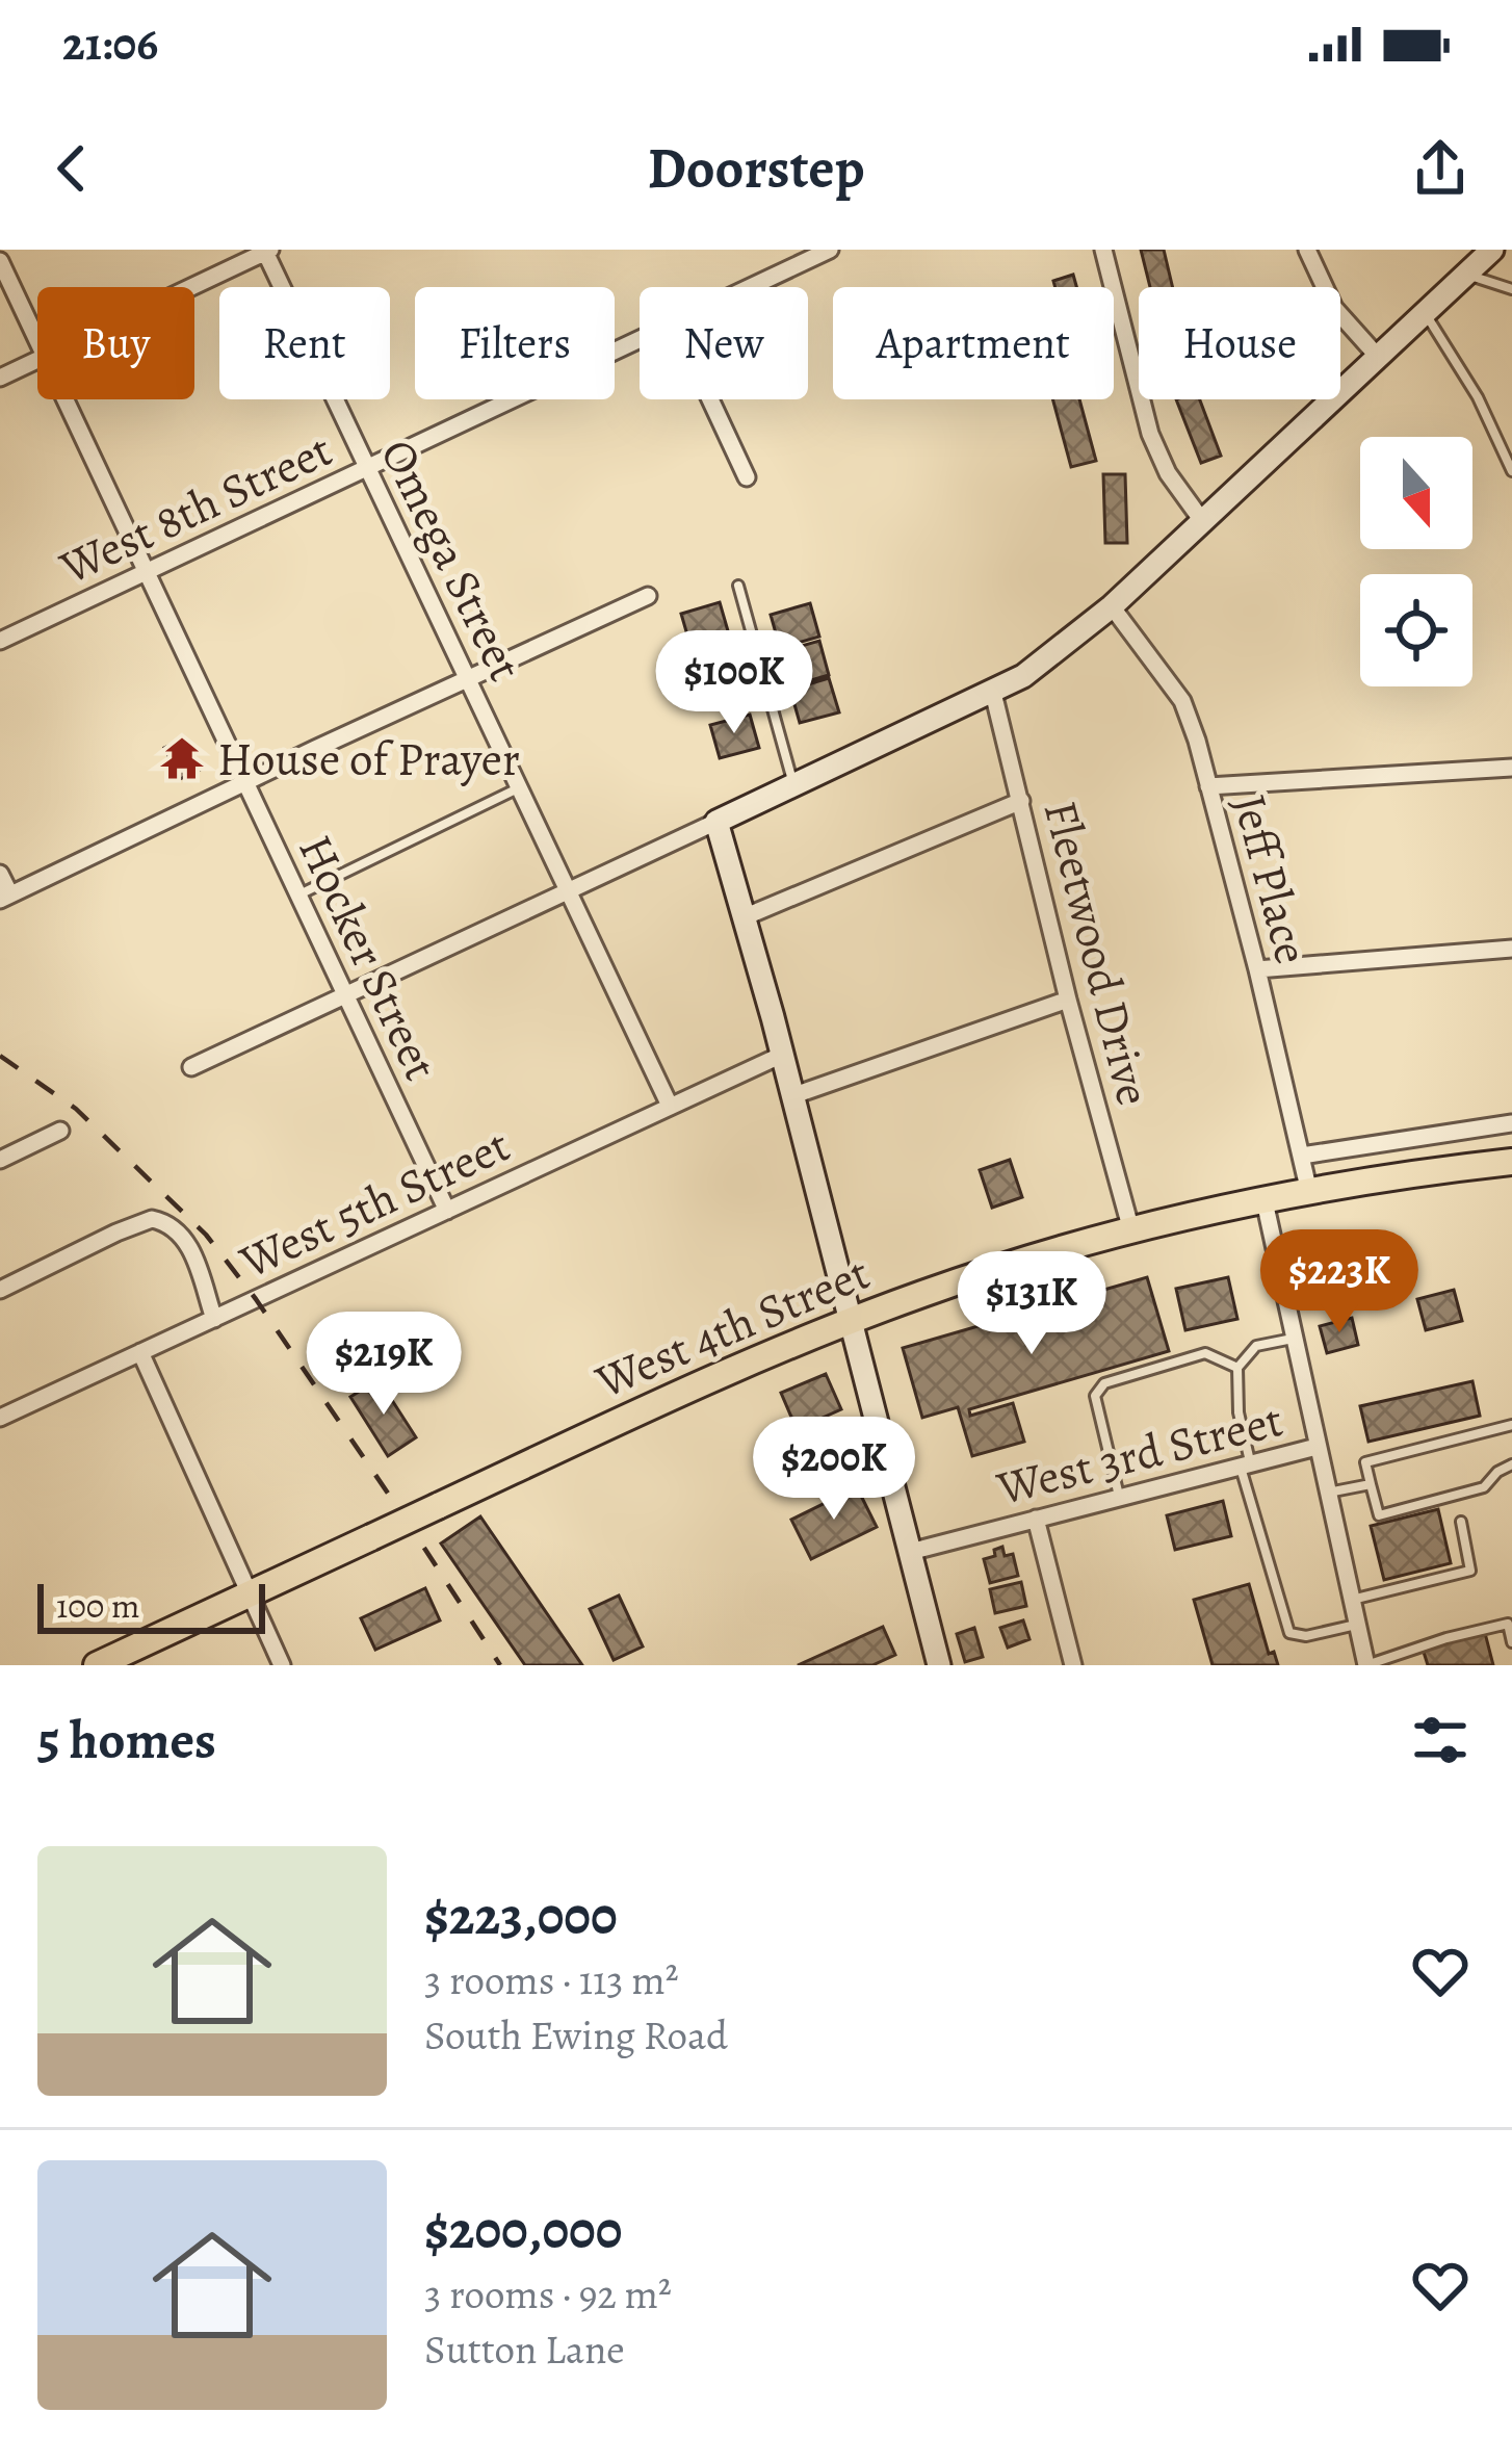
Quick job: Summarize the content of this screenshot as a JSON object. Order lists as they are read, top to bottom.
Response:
{
  "streets": {
    "main road": ["West 4th Street"],
    "street": [
      "West 8th Street",
      "Omega Street",
      "Jeff Place",
      "Fleetwood Drive",
      "Hocker Street",
      "West 5th Street",
      "West 3rd Street"
    ]
  },
  "crossings": [
    ["West 8th Street", "Omega Street"],
    ["West 8th Street", "Hocker Street"],
    ["Omega Street", "West 5th Street"],
    ["Jeff Place", "West 4th Street"],
    ["Fleetwood Drive", "West 4th Street"],
    ["Hocker Street", "West 5th Street"]
  ],
  "places": {
    "temple": ["House of Prayer"]
  },
  "scale_bar": "100 m",
  "north": "bottom",
  "page": {
    "status": "21:06",
    "header": "Doorstep",
    "chip": [
      "Buy",
      "Rent",
      "Filters",
      "New",
      "Apartment",
      "House"
    ],
    "price": [
      "$100K",
      "$223K",
      "$131K",
      "$219K",
      "$200K"
    ],
    "scale": "100 m",
    "heading": "5 homes",
    "list": [
      {
        "name": "$223,000",
        "note": "3 rooms · 113 m² · South Ewing Road"
      },
      {
        "name": "$200,000",
        "note": "3 rooms · 92 m² · Sutton Lane"
      }
    ]
  }
}
